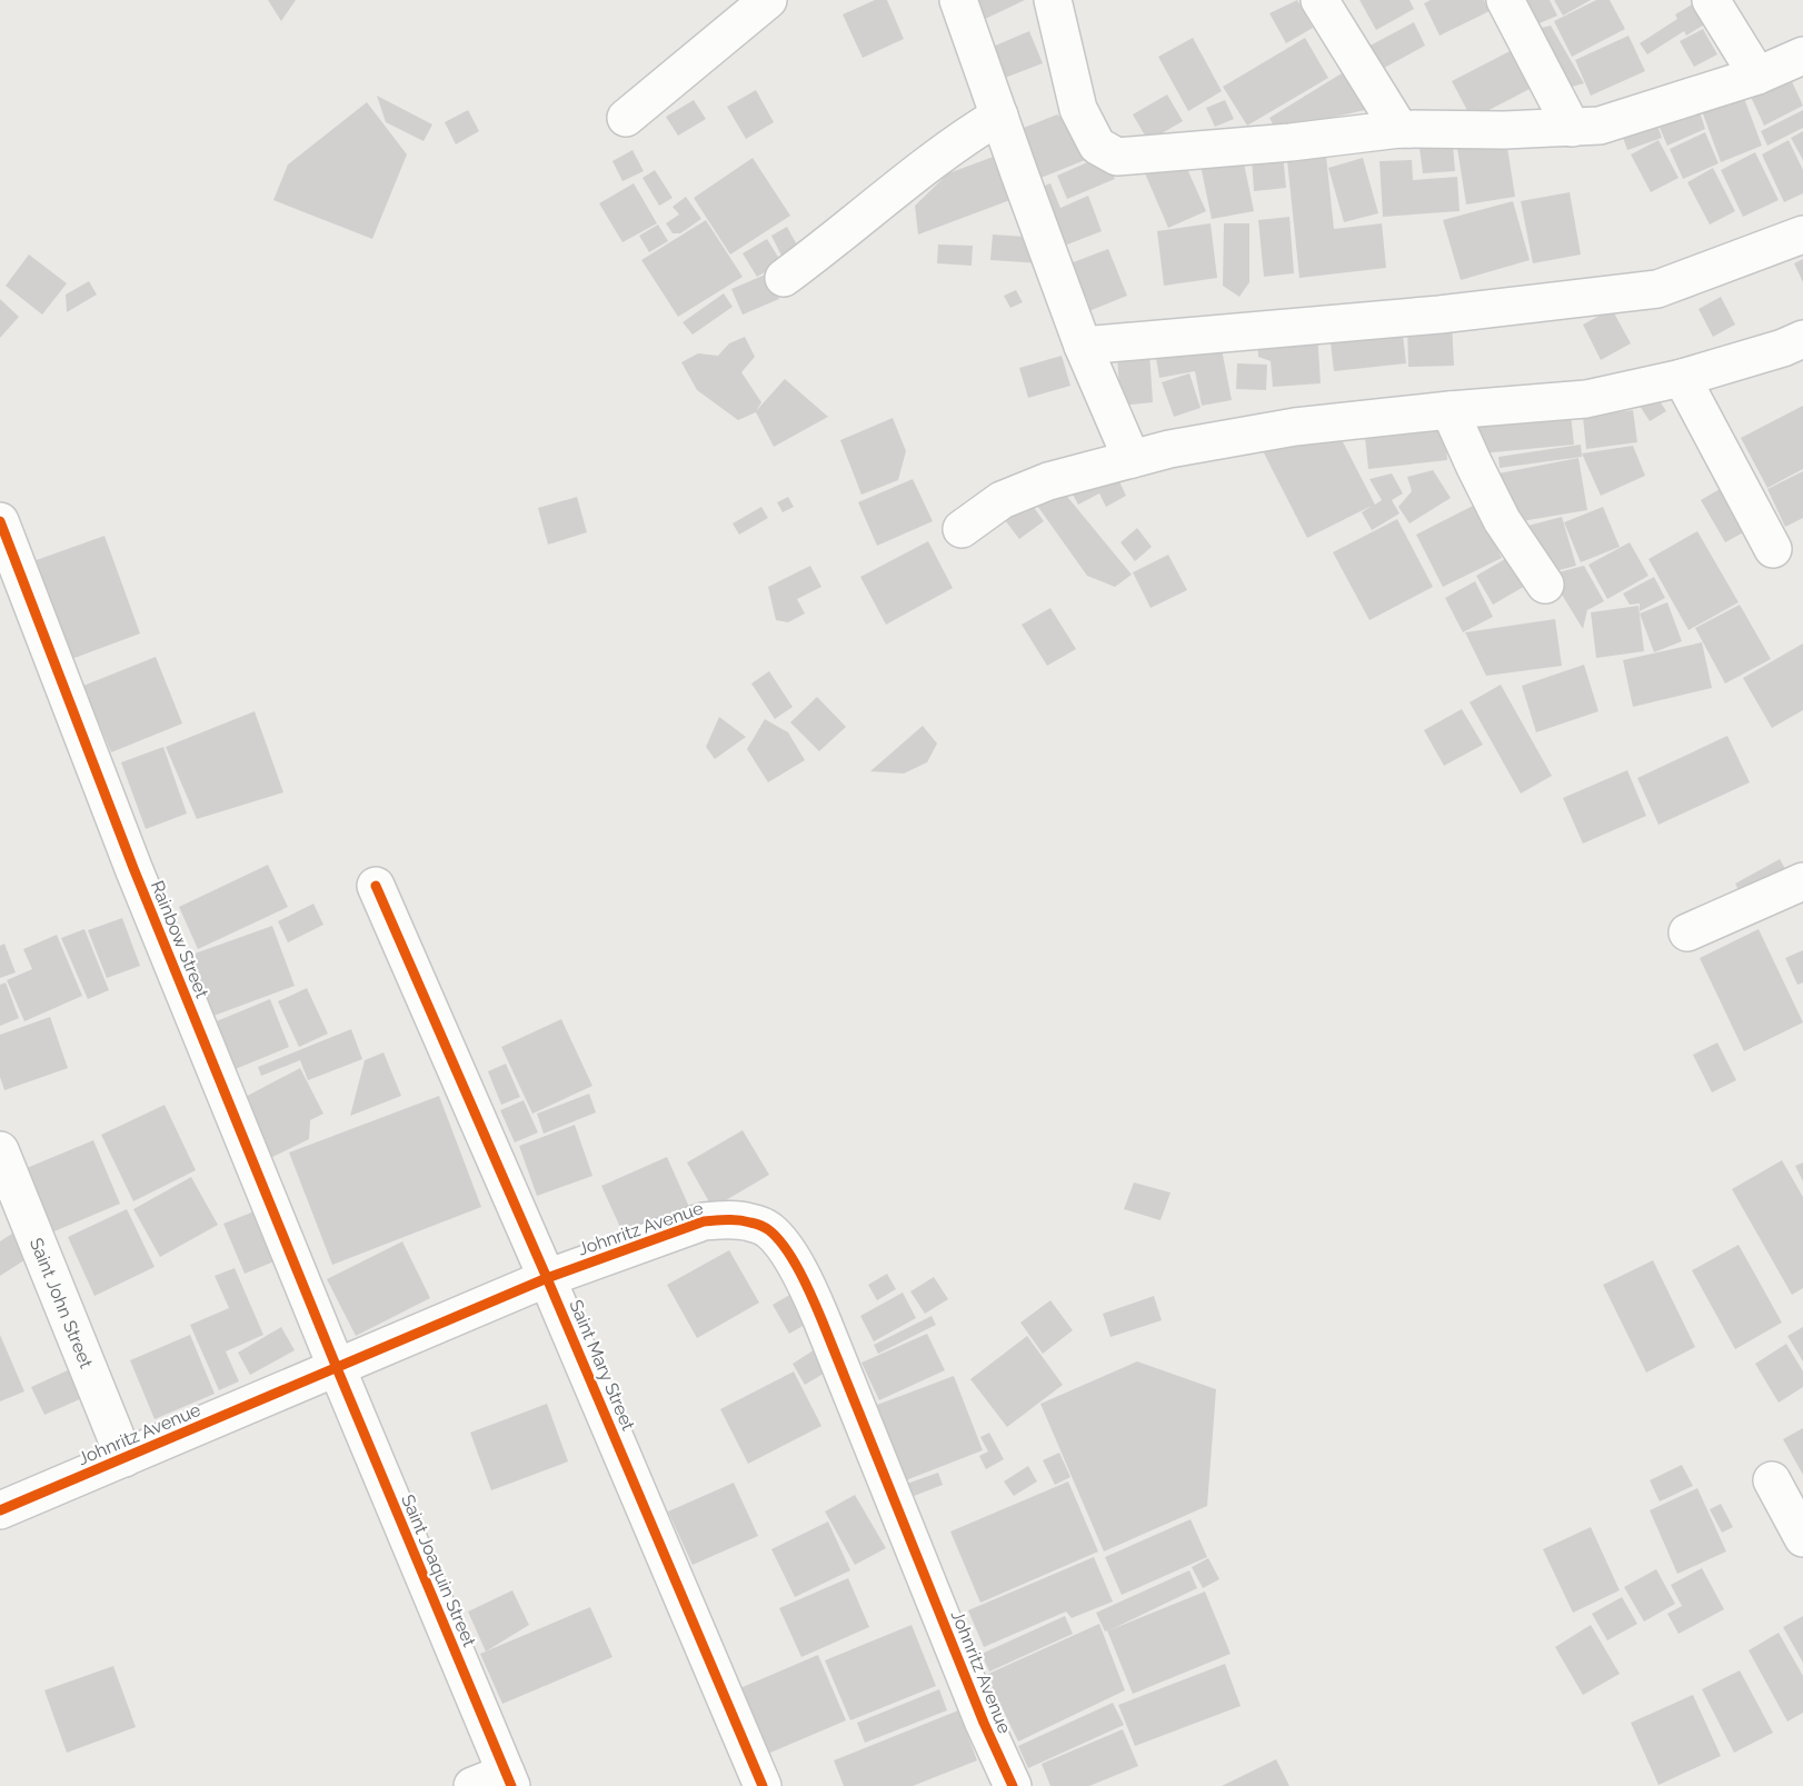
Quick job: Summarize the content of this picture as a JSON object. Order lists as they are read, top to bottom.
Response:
{
  "streets": {
    "street": [
      "Rainbow Street",
      "Johnritz Avenue",
      "Saint John Street",
      "Saint Mary Street",
      "Saint Joaquin Street"
    ]
  },
  "crossings": [
    ["Rainbow Street", "Johnritz Avenue"],
    ["Rainbow Street", "Saint Joaquin Street"],
    ["Johnritz Avenue", "Saint John Street"],
    ["Johnritz Avenue", "Saint Mary Street"],
    ["Johnritz Avenue", "Saint Joaquin Street"]
  ]
}
